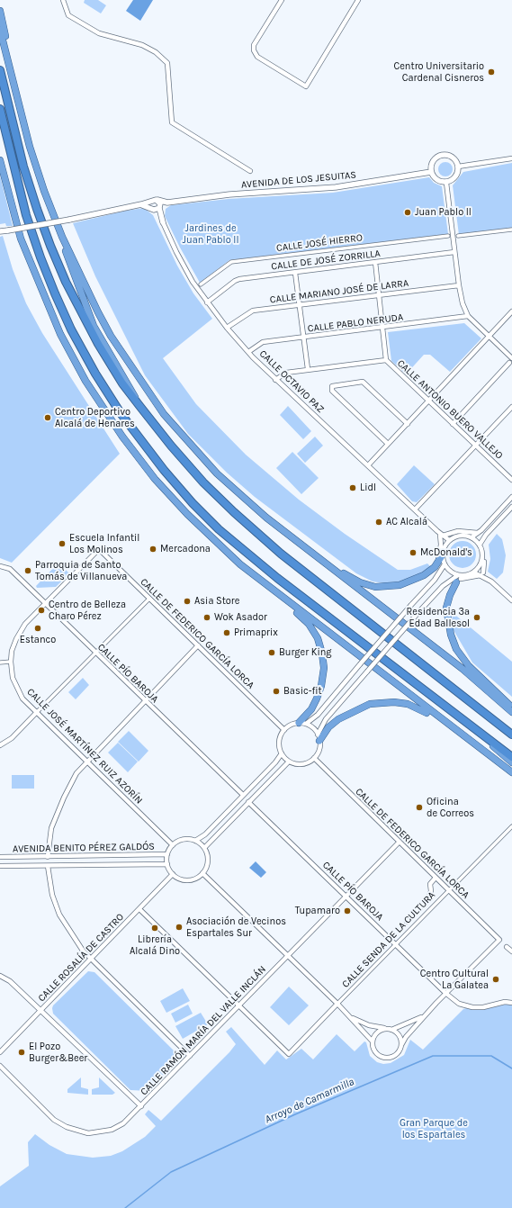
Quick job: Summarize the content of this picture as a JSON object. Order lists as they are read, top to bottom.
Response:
{
  "streets": {
    "street": [
      "AVENIDA DE LOS JESUITAS",
      "CALLE JOSÉ HIERRO",
      "CALLE DE JOSÉ ZORRILLA",
      "CALLE MARIANO JOSÉ DE LARRA",
      "CALLE PABLO NERUDA",
      "CALLE OCTAVIO PAZ",
      "CALLE ANTONIO BUERO VALLEJO",
      "CALLE DE FEDERICO GARCÍA LORCA",
      "CALLE PÍO BAROJA",
      "CALLE JOSÉ MARTÍNEZ RUIZ AZORÍN",
      "AVENIDA BENITO PÉREZ GALDÓS",
      "CALLE SENDA DE LA CULTURA",
      "CALLE ROSALÍA DE CASTRO",
      "CALLE RAMÓN MARÍA DEL VALLE INCLÁN"
    ]
  },
  "crossings": [
    ["AVENIDA DE LOS JESUITAS", "CALLE OCTAVIO PAZ"],
    ["CALLE DE JOSÉ ZORRILLA", "CALLE OCTAVIO PAZ"],
    ["CALLE DE JOSÉ ZORRILLA", "CALLE ANTONIO BUERO VALLEJO"],
    ["CALLE MARIANO JOSÉ DE LARRA", "CALLE OCTAVIO PAZ"],
    ["CALLE MARIANO JOSÉ DE LARRA", "CALLE ANTONIO BUERO VALLEJO"],
    ["CALLE PABLO NERUDA", "CALLE OCTAVIO PAZ"],
    ["CALLE PABLO NERUDA", "CALLE ANTONIO BUERO VALLEJO"],
    ["CALLE DE FEDERICO GARCÍA LORCA", "CALLE PÍO BAROJA"],
    ["CALLE DE FEDERICO GARCÍA LORCA", "CALLE JOSÉ MARTÍNEZ RUIZ AZORÍN"],
    ["CALLE DE FEDERICO GARCÍA LORCA", "CALLE SENDA DE LA CULTURA"],
    ["CALLE DE FEDERICO GARCÍA LORCA", "CALLE RAMÓN MARÍA DEL VALLE INCLÁN"],
    ["CALLE PÍO BAROJA", "CALLE JOSÉ MARTÍNEZ RUIZ AZORÍN"],
    ["CALLE PÍO BAROJA", "CALLE SENDA DE LA CULTURA"],
    ["CALLE PÍO BAROJA", "CALLE RAMÓN MARÍA DEL VALLE INCLÁN"],
    ["CALLE JOSÉ MARTÍNEZ RUIZ AZORÍN", "AVENIDA BENITO PÉREZ GALDÓS"],
    ["CALLE JOSÉ MARTÍNEZ RUIZ AZORÍN", "CALLE ROSALÍA DE CASTRO"],
    ["AVENIDA BENITO PÉREZ GALDÓS", "CALLE ROSALÍA DE CASTRO"]
  ],
  "water": ["Arroyo de Camarmilla"],
  "parks": ["Jardines de Juan Pablo II", "Gran Parque de los Espartales"],
  "places": [
    "Centro Universitario Cardenal Cisneros",
    "Juan Pablo II",
    "Centro Deportivo Alcalá de Henares",
    "Lidl",
    "AC Alcalá",
    "Escuela Infantil Los Molinos",
    "Mercadona",
    "McDonald's",
    "Parroquia de Santo Tomás de Villanueva",
    "Asia Store",
    "Centro de Belleza Charo Pérez",
    "Wok Asador",
    "Residencia 3ª Edad Ballesol",
    "Estanco",
    "Primaprix",
    "Burger King",
    "Basic-fit",
    "Oficina de Correos",
    "Tupamaro",
    "Asociación de Vecinos Espartales Sur",
    "Librería Alcalá Dino",
    "Centro Cultural La Galatea",
    "El Pozo Burger&Beer"
  ]
}
